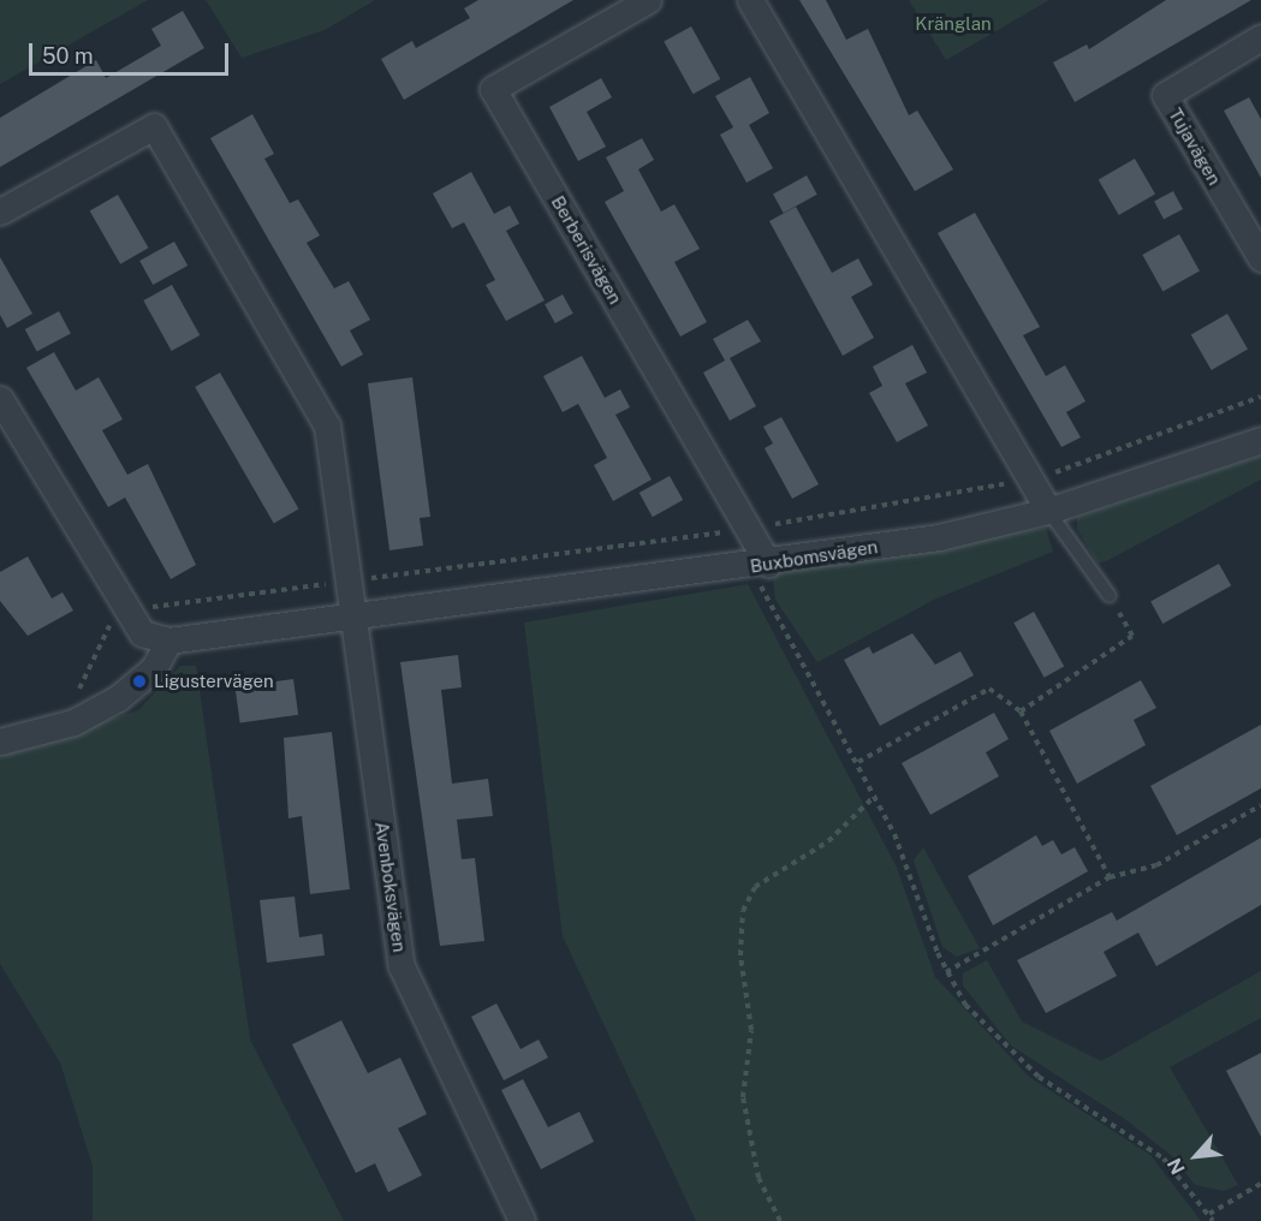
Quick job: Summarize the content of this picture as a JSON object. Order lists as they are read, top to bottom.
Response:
{
  "streets": {
    "street": [
      "Tujavägen",
      "Berberisvägen",
      "Buxbomsvägen",
      "Avenboksvägen"
    ]
  },
  "crossings": [
    ["Berberisvägen", "Buxbomsvägen"],
    ["Buxbomsvägen", "Avenboksvägen"]
  ],
  "parks": ["Kränglan"],
  "places": ["Ligustervägen"],
  "scale_bar": "50 m",
  "north": "bottom left"
}
